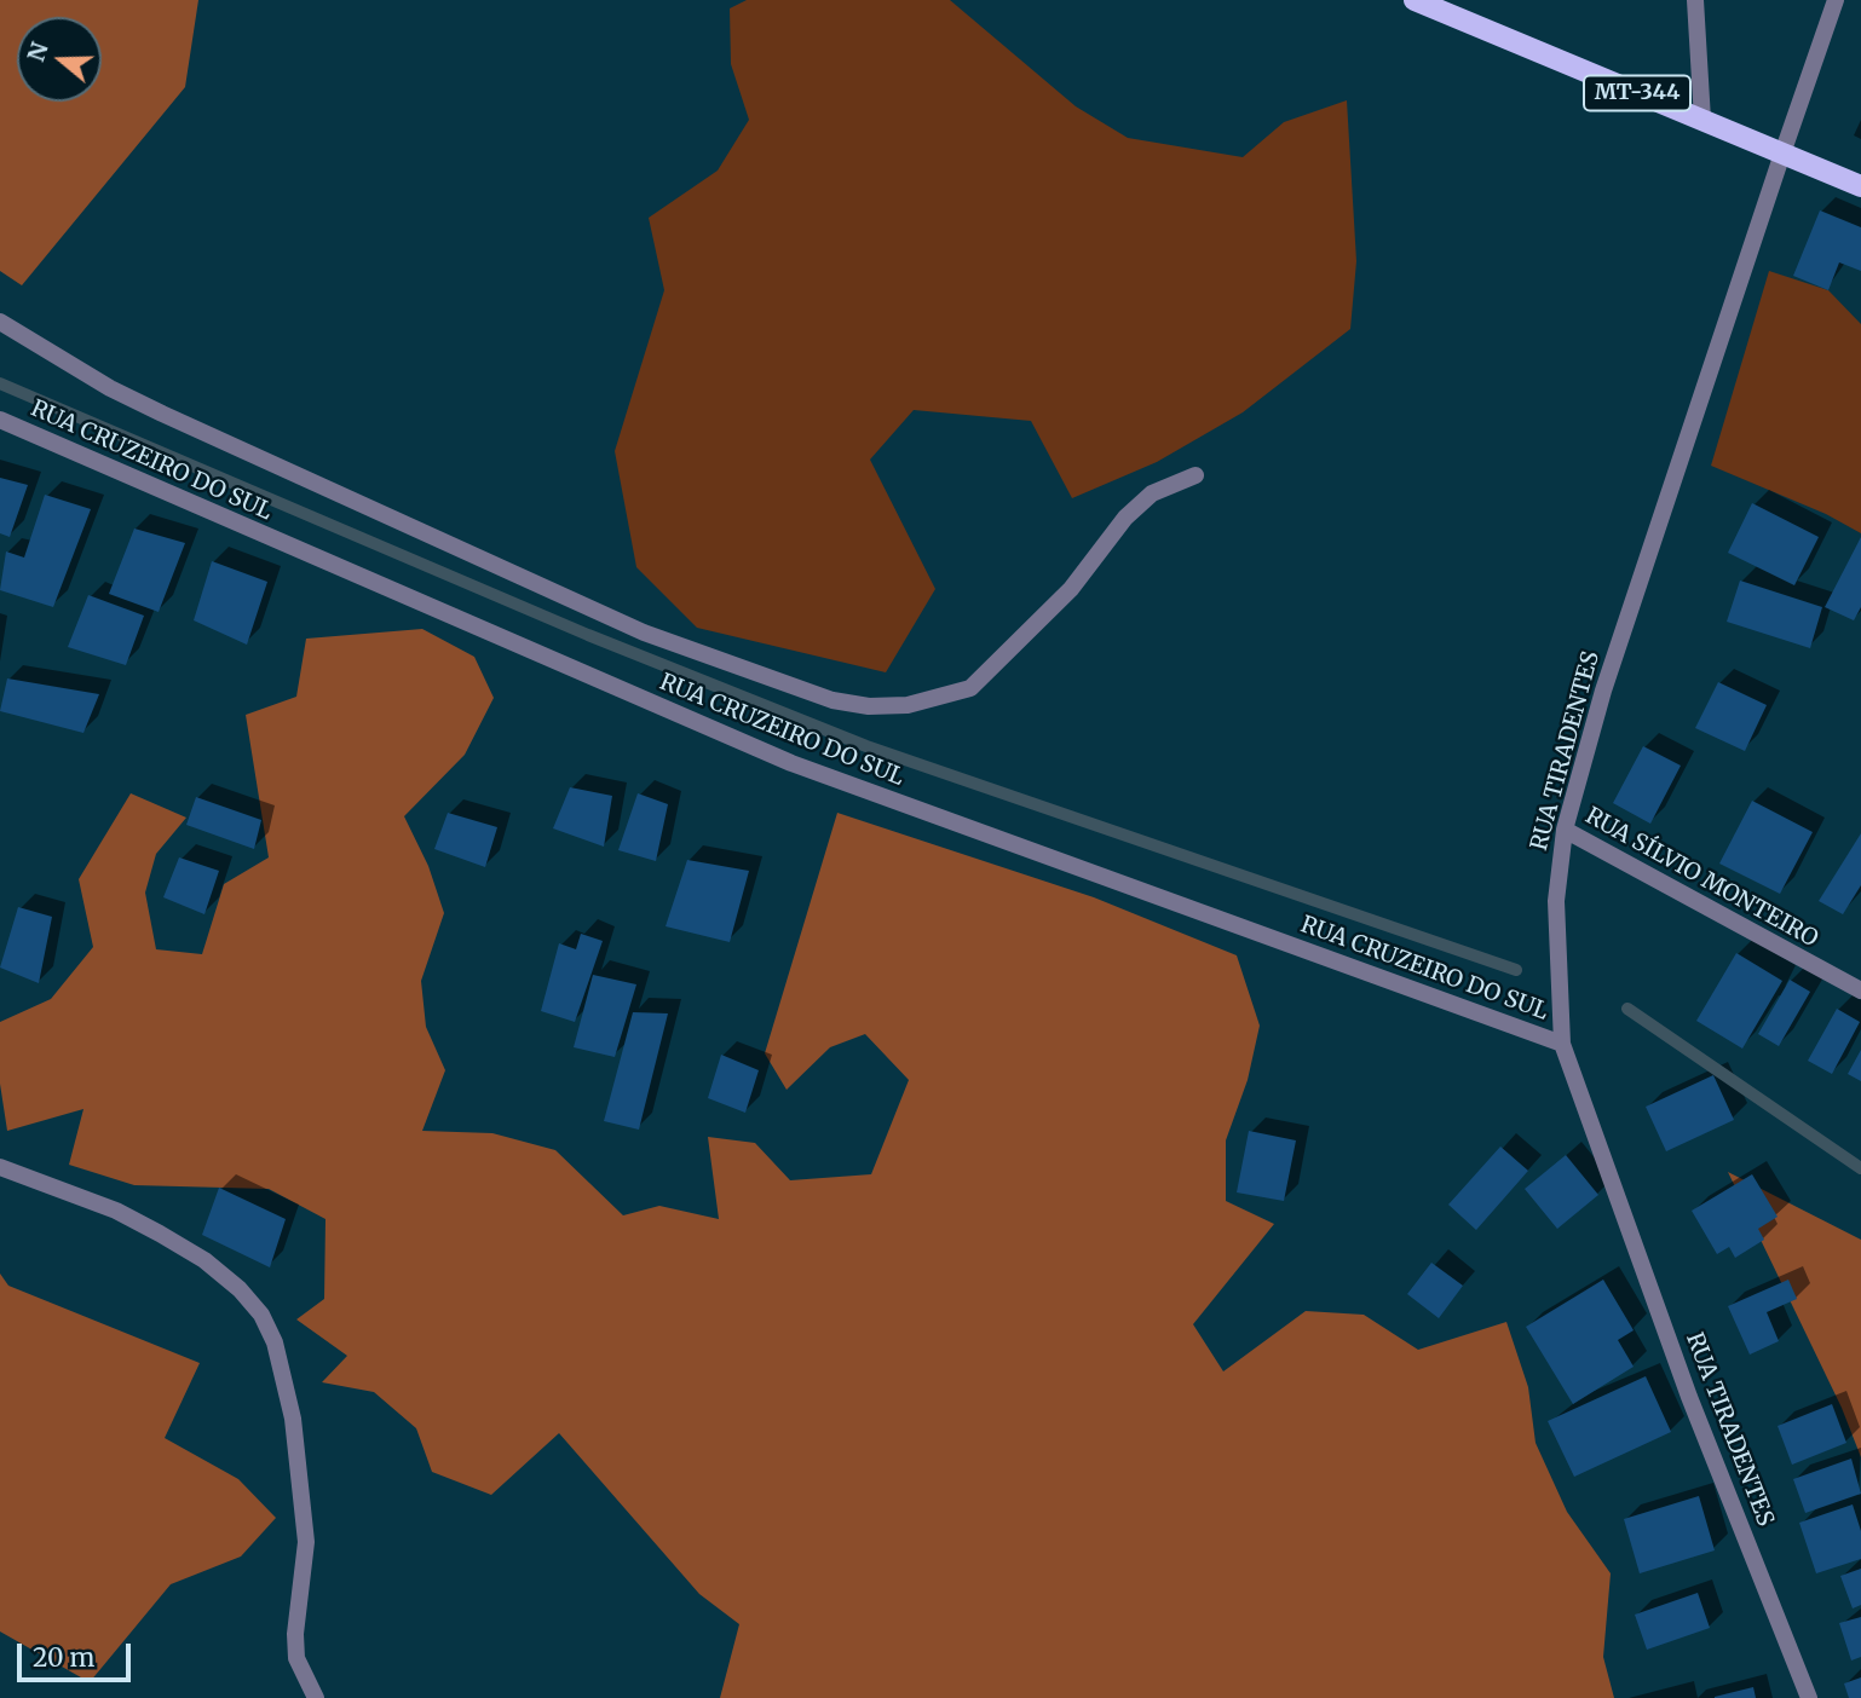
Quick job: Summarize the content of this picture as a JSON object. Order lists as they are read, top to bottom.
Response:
{
  "streets": {
    "main road": ["MT-344"],
    "street": ["RUA CRUZEIRO DO SUL", "RUA TIRADENTES", "RUA SÍLVIO MONTEIRO"]
  },
  "crossings": [
    ["MT-344", "RUA TIRADENTES"],
    ["RUA CRUZEIRO DO SUL", "RUA TIRADENTES"],
    ["RUA TIRADENTES", "RUA SÍLVIO MONTEIRO"]
  ],
  "scale_bar": "20 m",
  "north": "left"
}
